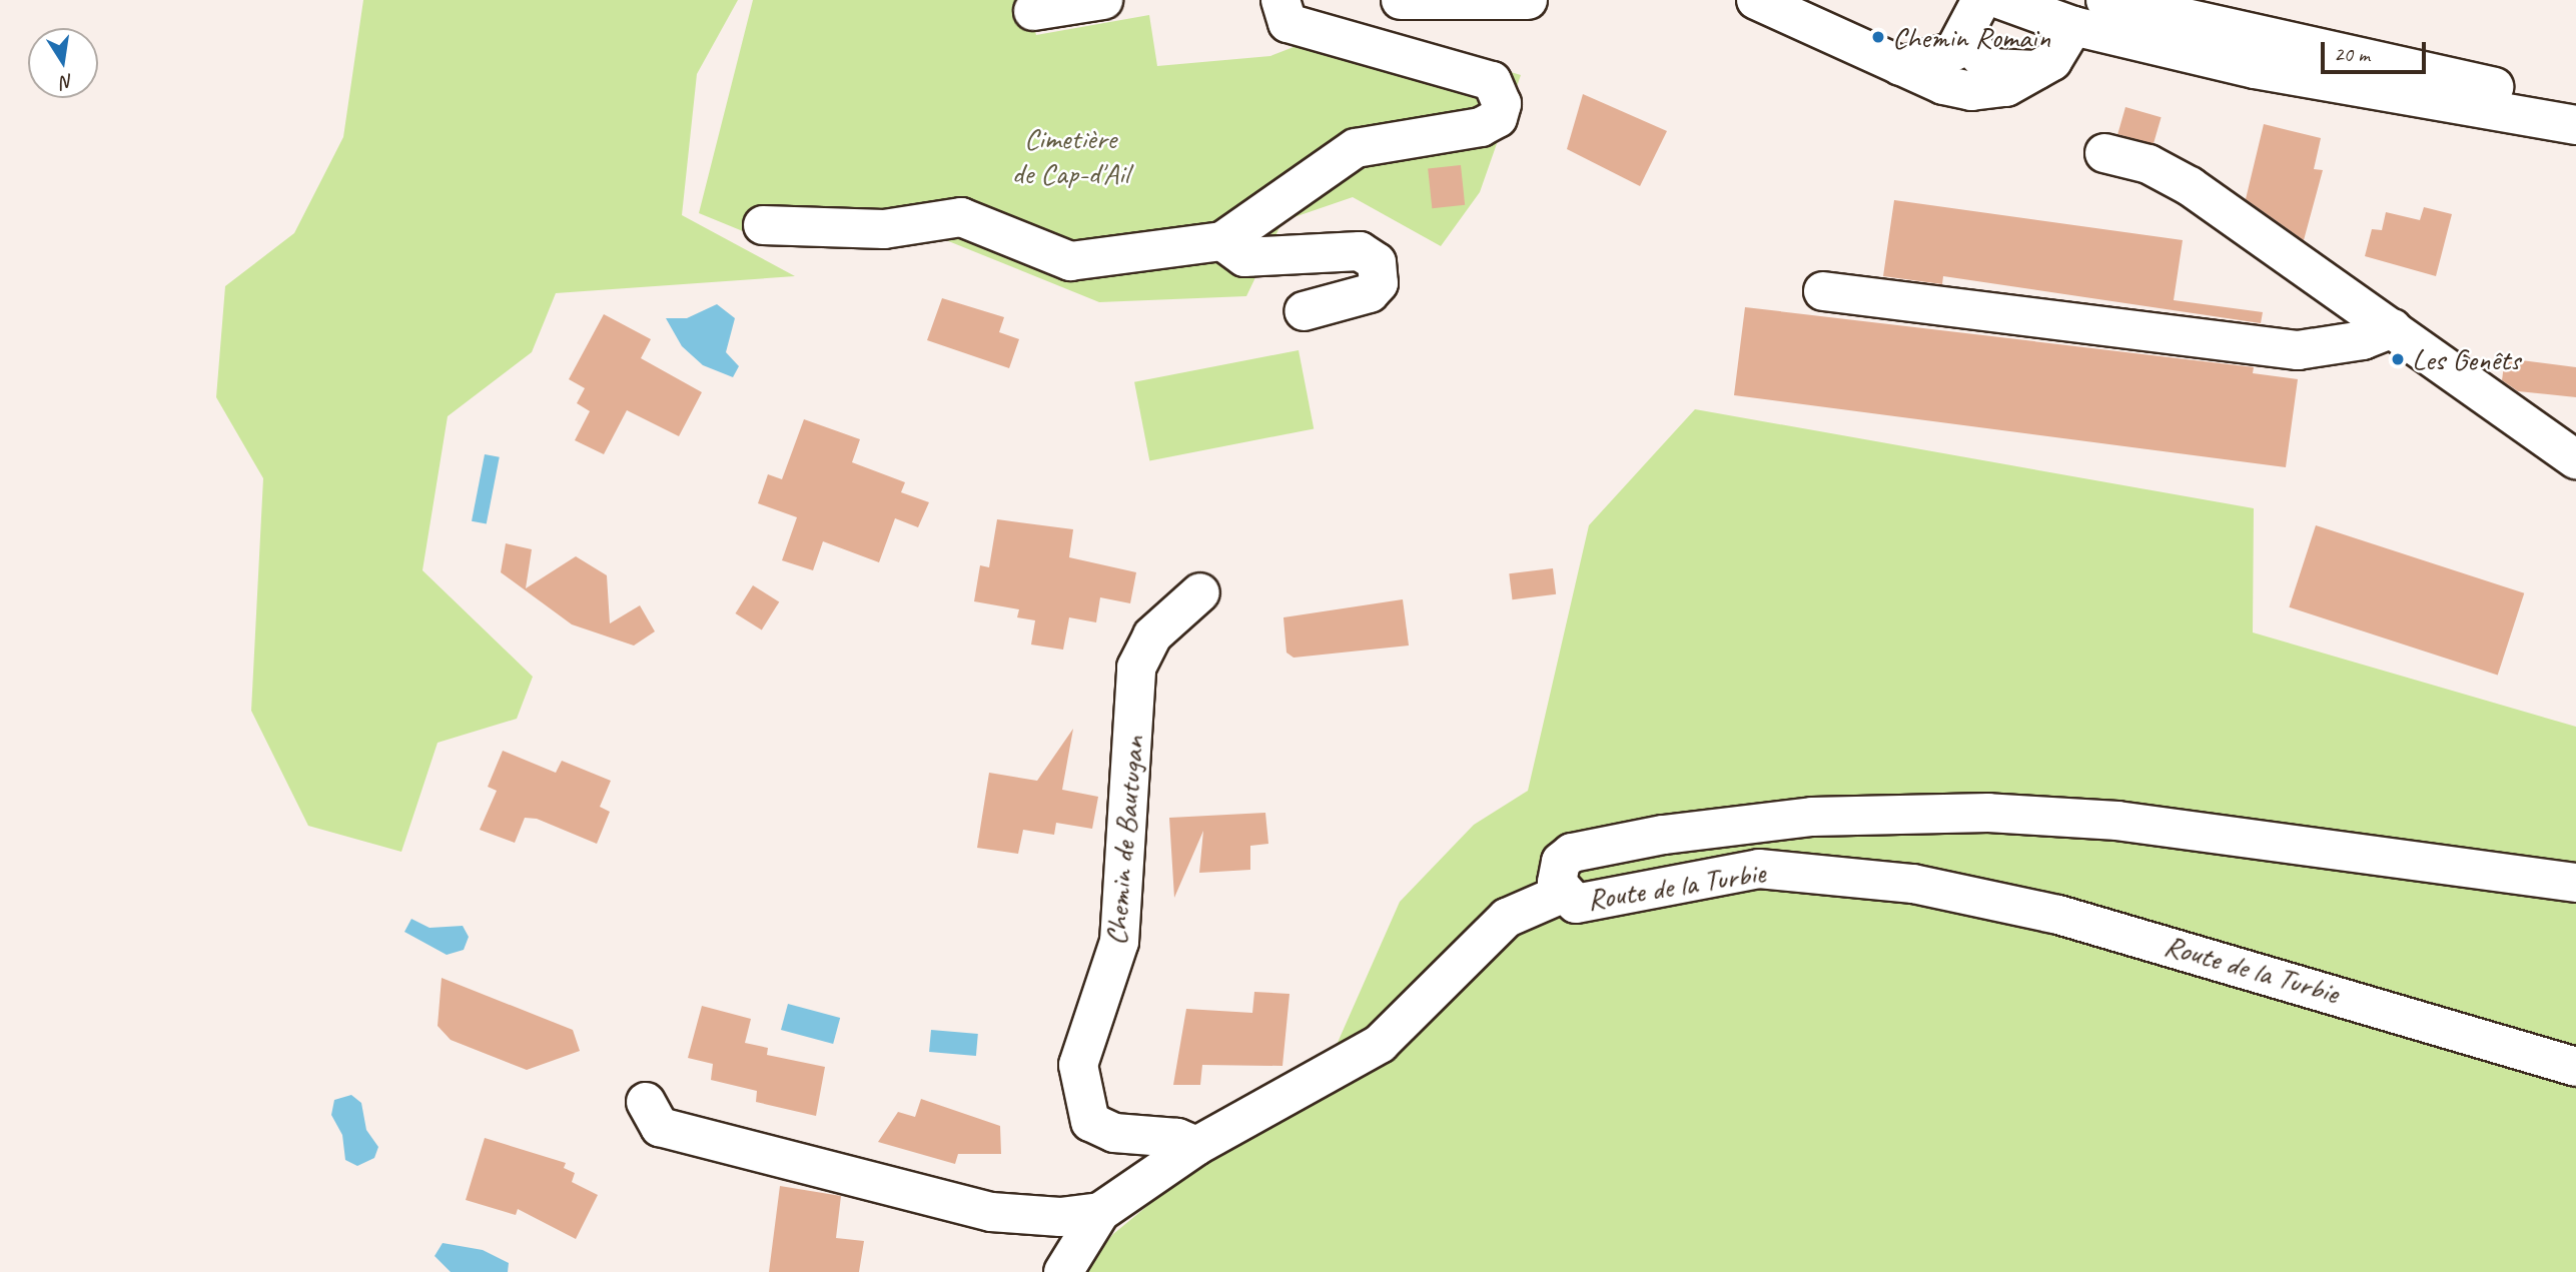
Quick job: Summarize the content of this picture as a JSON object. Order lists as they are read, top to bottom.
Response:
{
  "streets": {
    "street": ["Chemin de Bautugan", "Route de la Turbie"]
  },
  "parks": ["Cimetière de Cap-d'Ail"],
  "places": ["Chemin Romain", "Les Genêts"],
  "scale_bar": "20 m",
  "north": "bottom"
}
